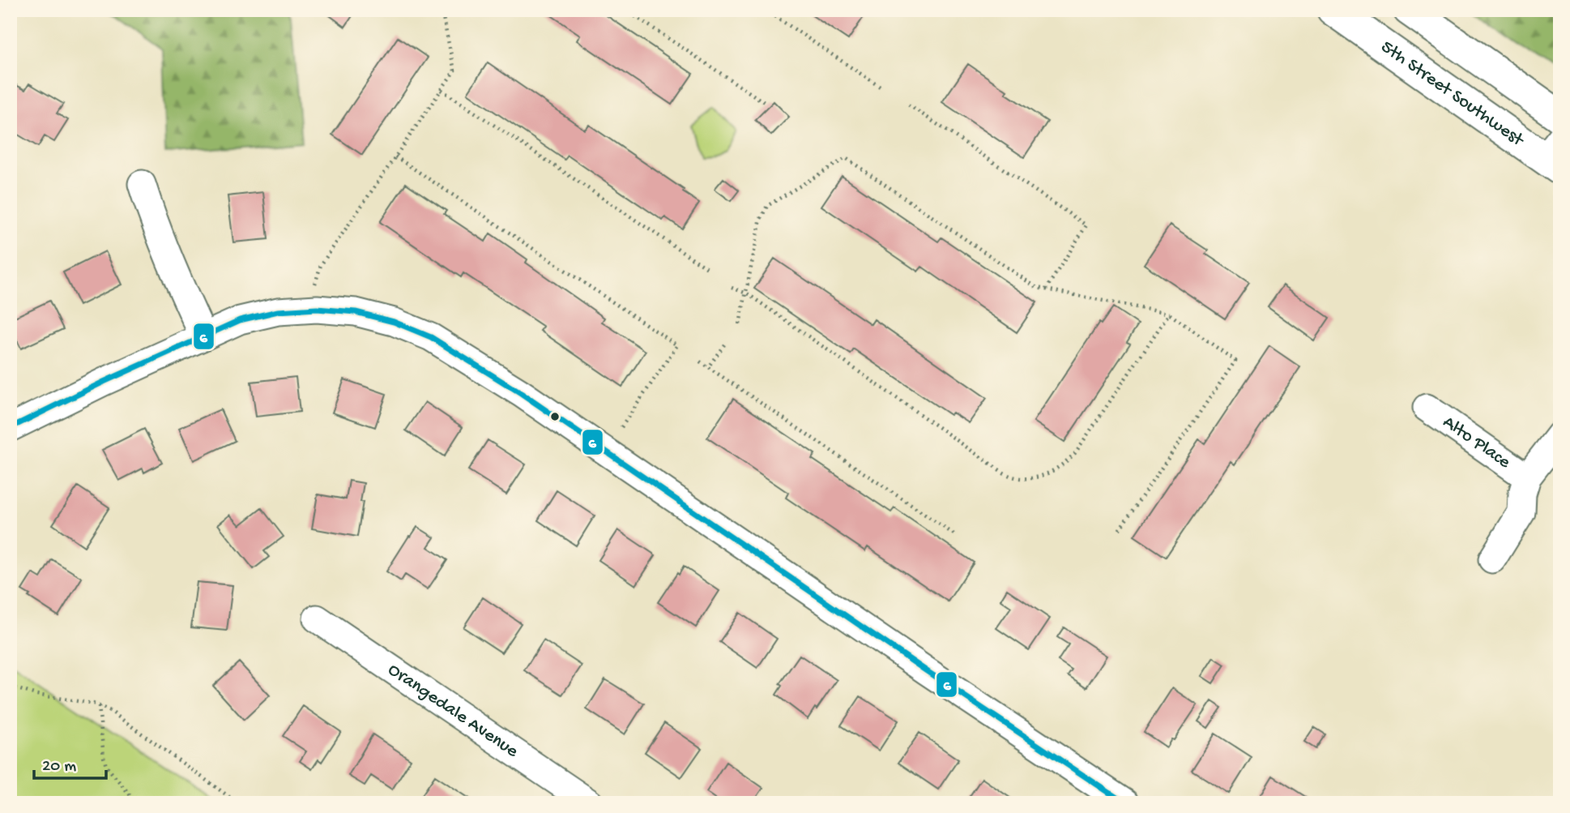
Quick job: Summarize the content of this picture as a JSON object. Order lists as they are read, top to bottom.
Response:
{
  "streets": {
    "main road": ["5th Street Southwest"],
    "street": ["Alto Place", "Orangedale Avenue"]
  },
  "lines": ["transit line 6"],
  "scale_bar": "20 m"
}
